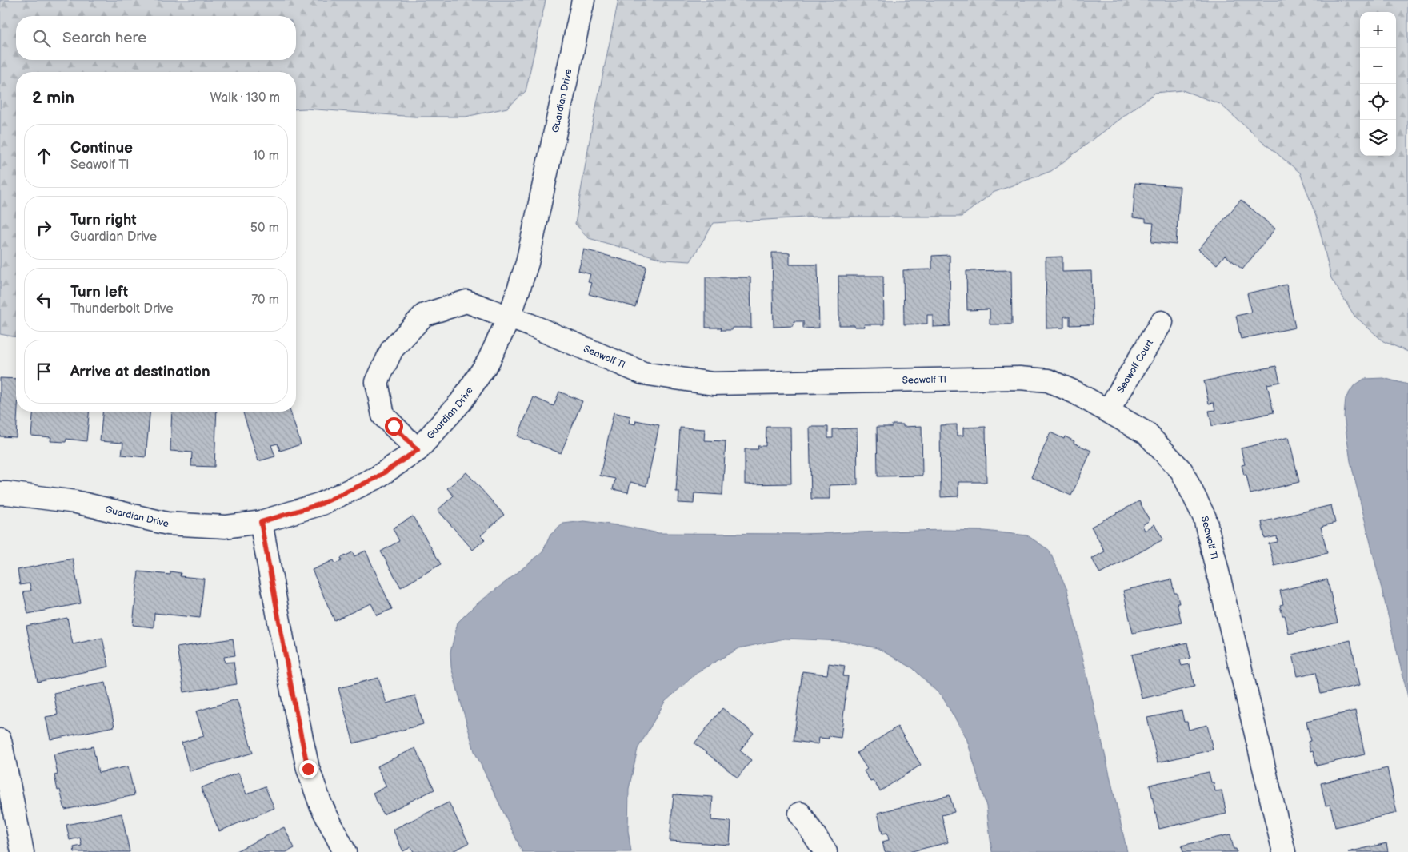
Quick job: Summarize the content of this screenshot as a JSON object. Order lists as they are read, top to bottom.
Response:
{
  "streets": {
    "street": ["Guardian Drive", "Seawolf Tl", "Seawolf Court"]
  },
  "crossings": [
    ["Guardian Drive", "Seawolf Tl"],
    ["Seawolf Tl", "Seawolf Court"]
  ],
  "page": {
    "map_buttons": ["+", "−"],
    "search": "Search here",
    "heading": ["2 min", "Walk · 130 m"],
    "list": [
      ["Continue", "Seawolf Tl", "10 m"],
      ["Turn right", "Guardian Drive", "50 m"],
      ["Turn left", "Thunderbolt Drive", "70 m"],
      "Arrive at destination"
    ]
  }
}
